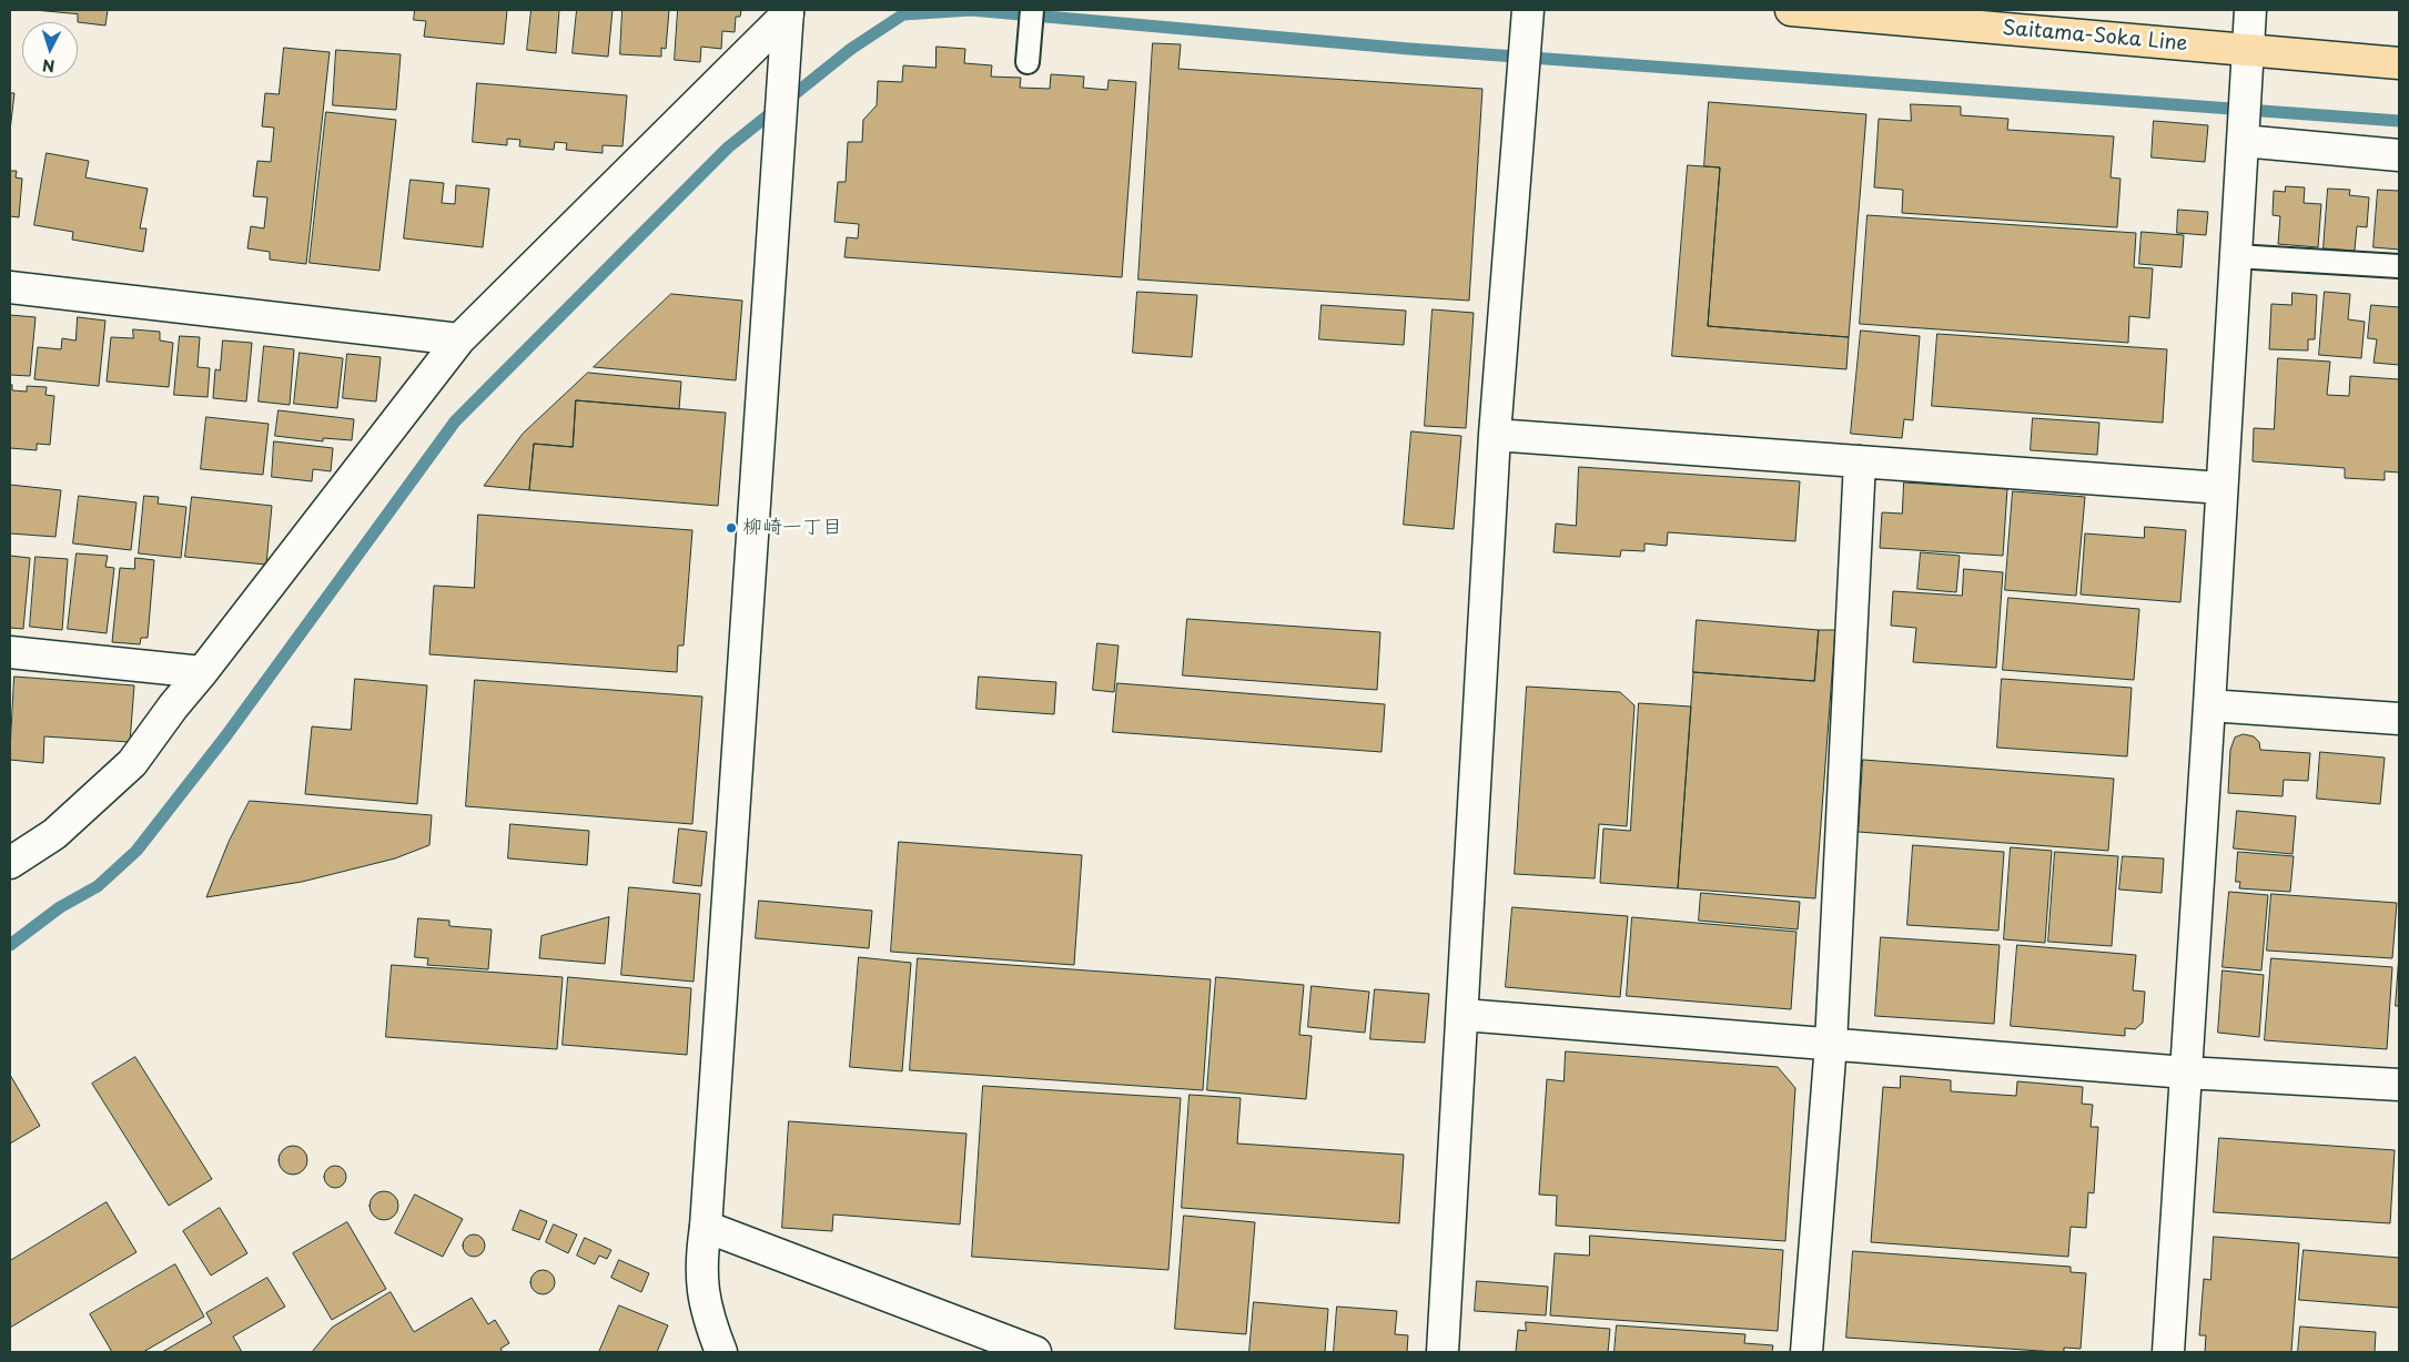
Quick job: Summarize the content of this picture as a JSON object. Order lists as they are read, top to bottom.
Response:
{
  "streets": {
    "main road": ["Saitama-Soka Line"]
  },
  "places": ["柳崎一丁目"],
  "north": "bottom"
}
